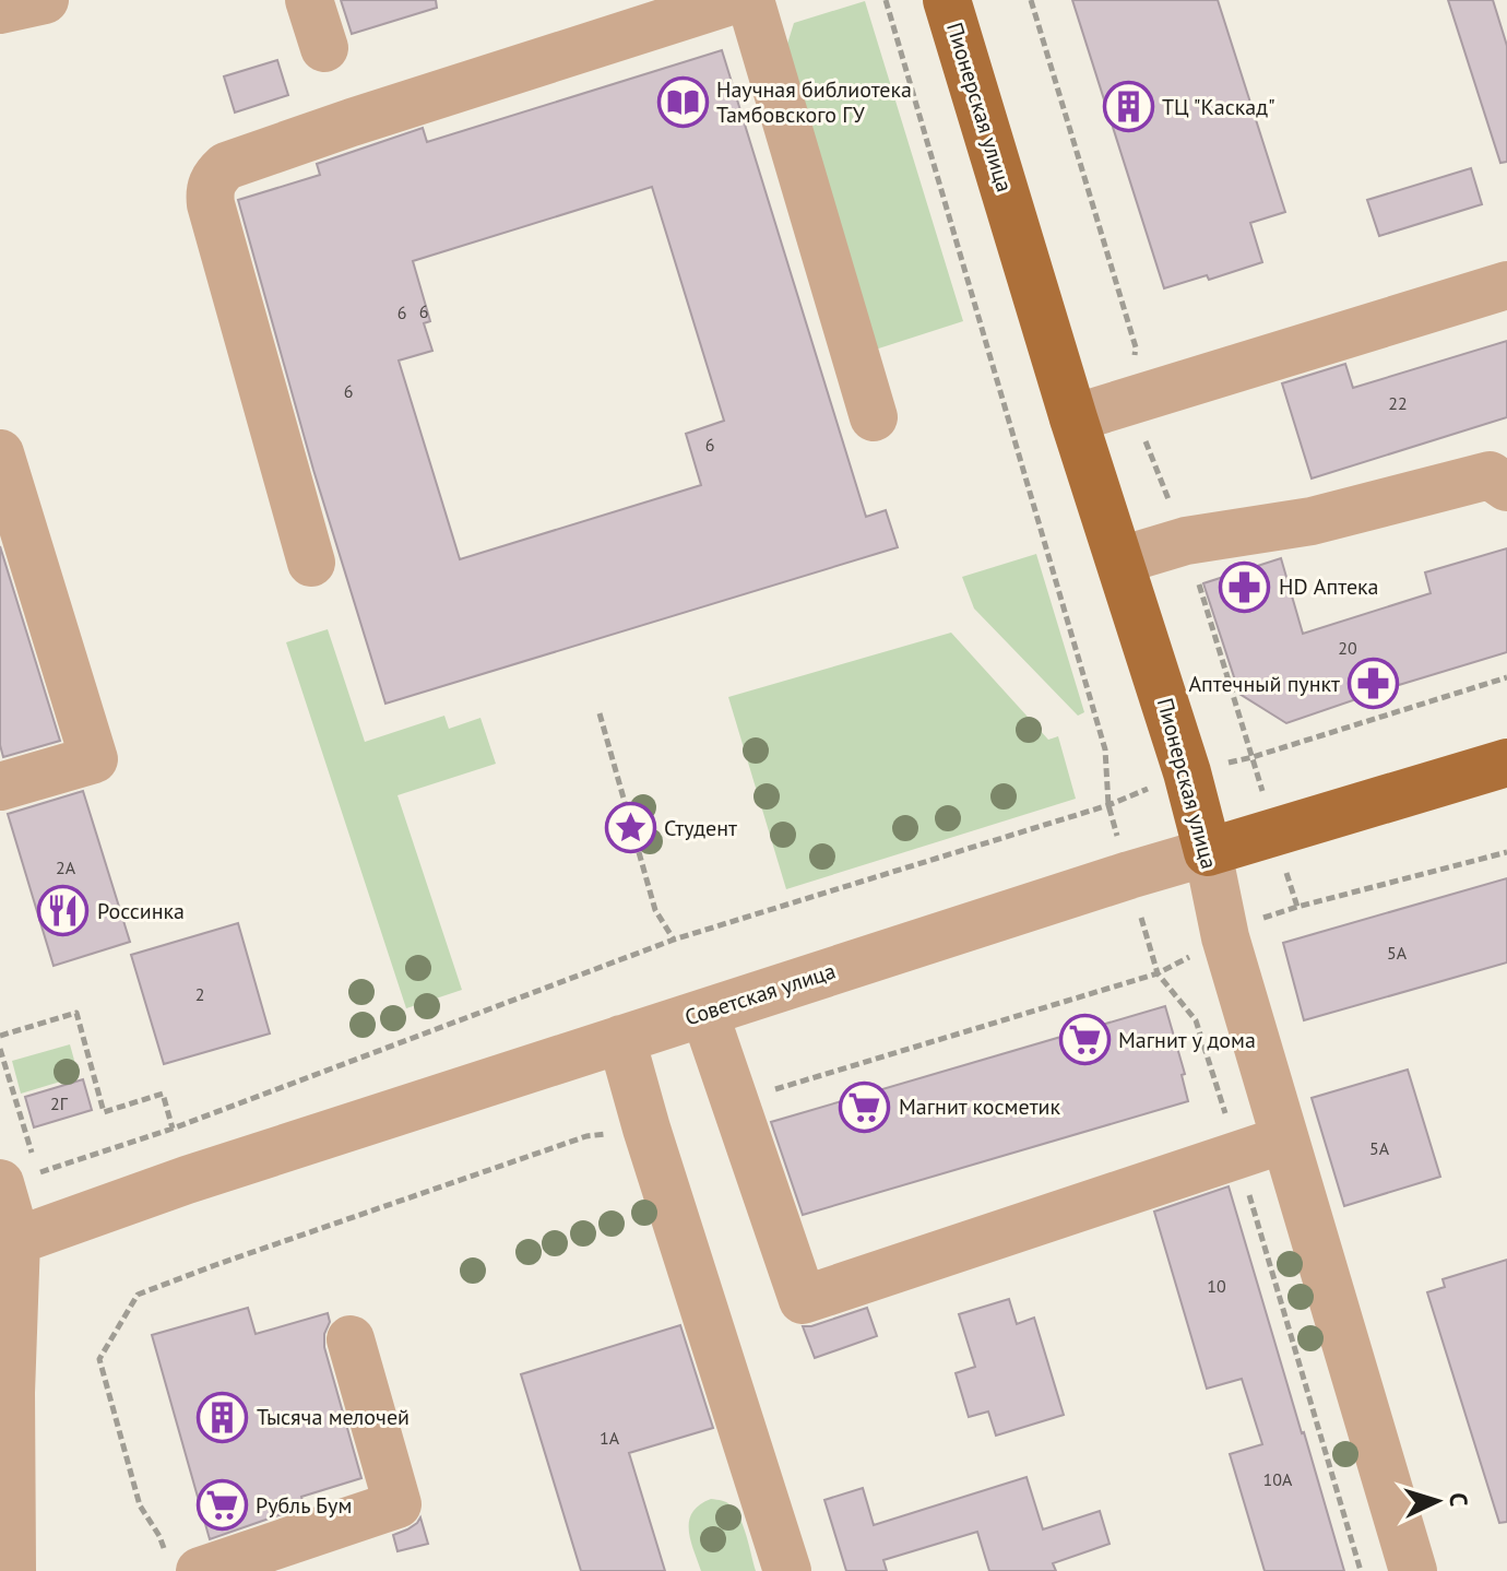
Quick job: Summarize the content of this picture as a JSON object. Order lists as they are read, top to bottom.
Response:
{
  "streets": {
    "main road": ["Пионерская улица", "Советская улица"]
  },
  "crossings": [
    ["Пионерская улица", "Советская улица"]
  ],
  "places": {
    "library": ["Научная библиотека Тамбовского ГУ"],
    "building": ["ТЦ \"Каскад\"", "Тысяча мелочей"],
    "pharmacy": ["HD Аптека", "Аптечный пункт"],
    "place": ["Студент"],
    "restaurant": ["Россинка"],
    "supermarket": ["Магнит у дома", "Магнит косметик", "Рубль Бум"]
  },
  "house_numbers": [
    "6",
    "6",
    "6",
    "22",
    "6",
    "20",
    "2А",
    "5А",
    "2",
    "2Г",
    "5А",
    "10",
    "1А",
    "10А"
  ],
  "north": "right"
}
